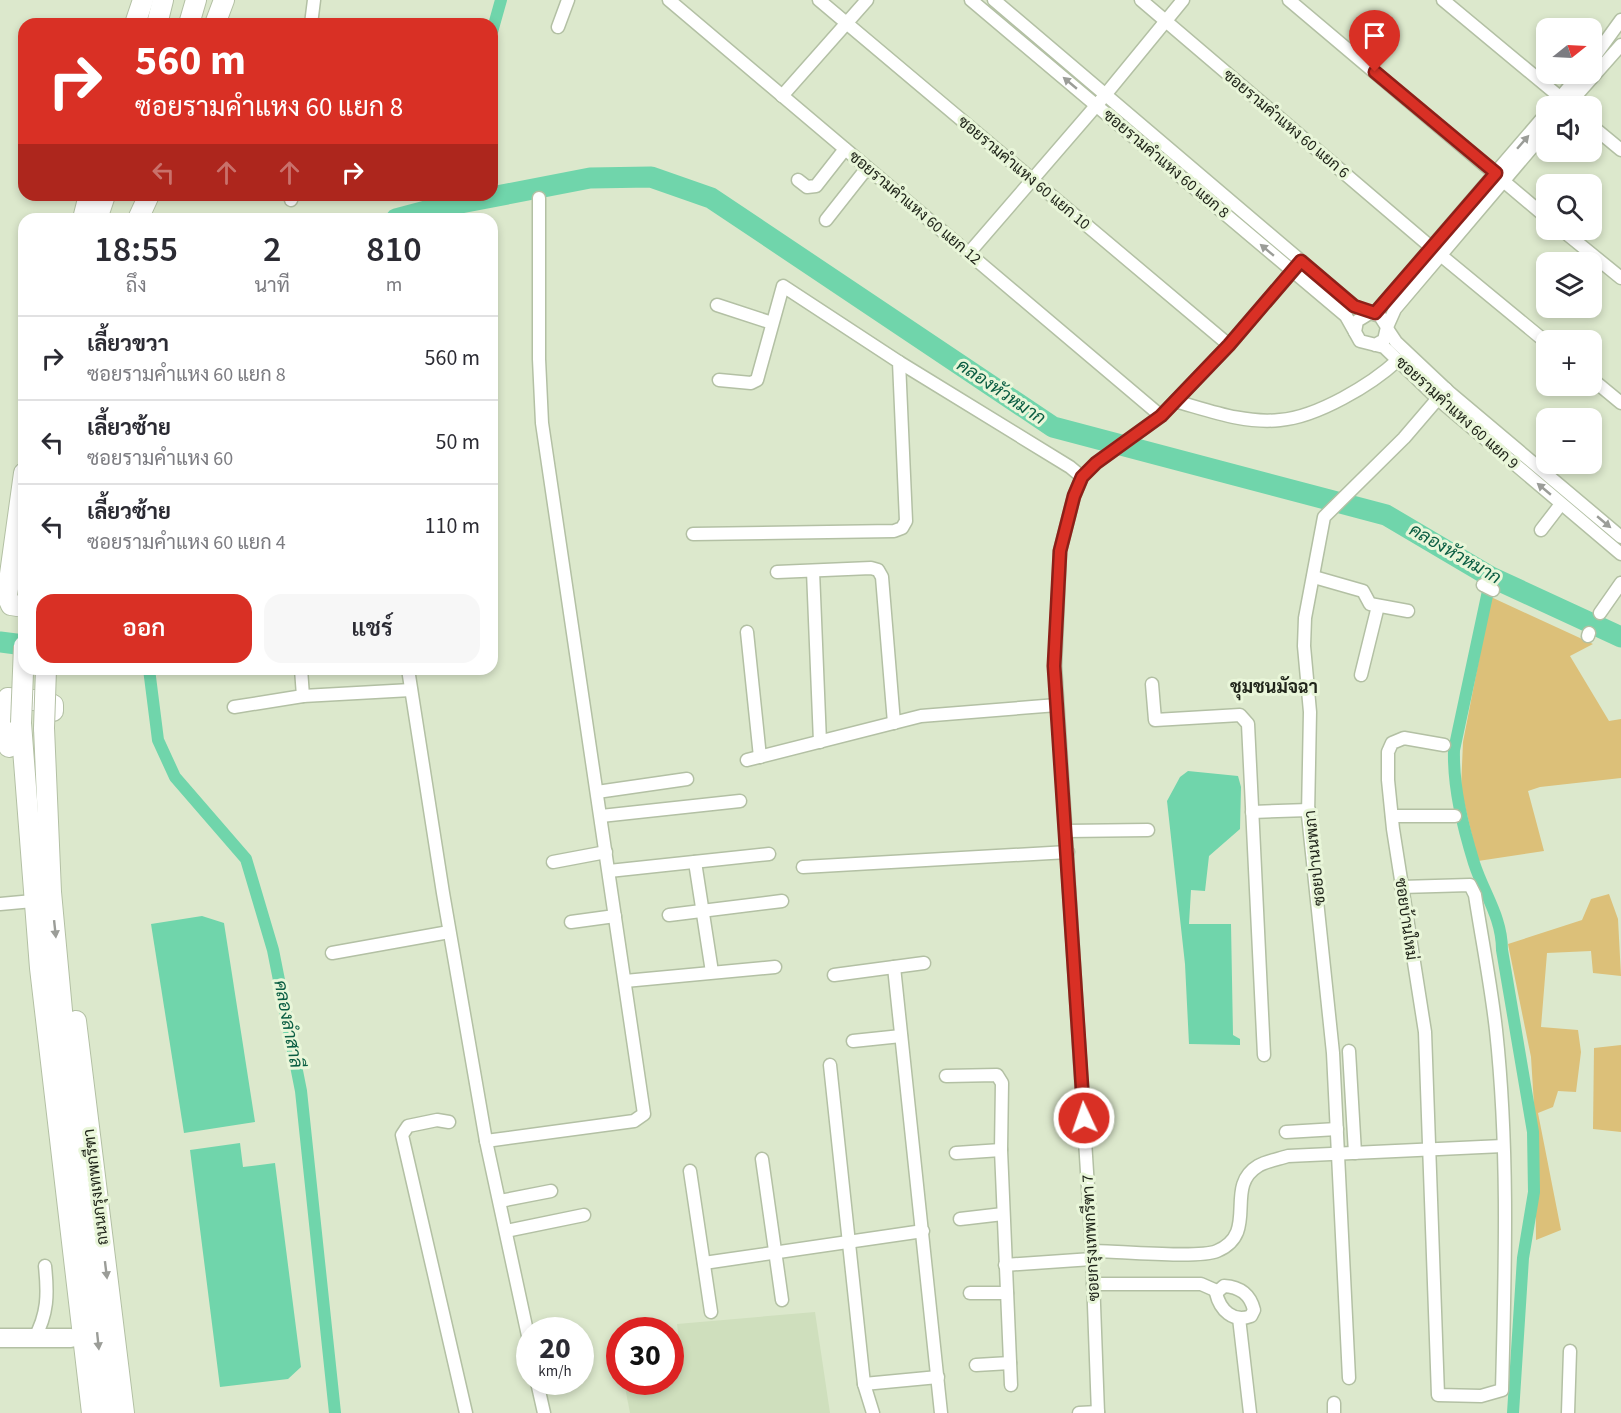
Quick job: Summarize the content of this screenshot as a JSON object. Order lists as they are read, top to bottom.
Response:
{
  "streets": {
    "main road": ["ถนนกรุงเทพกรีฑา"],
    "street": [
      "ซอยรามคำแหง 60 แยก 6",
      "ซอยรามคำแหง 60 แยก 8",
      "ซอยรามคำแหง 60 แยก 10",
      "ซอยรามคำแหง 60 แยก 12",
      "ซอยรามคำแหง 60 แยก 9",
      "ซอยปานนพภา",
      "ซอยบ้านใหม่",
      "ซอยกรุงเทพกรีฑา 7"
    ]
  },
  "crossings": [
    ["ซอยรามคำแหง 60 แยก 8", "ซอยรามคำแหง 60 แยก 9"],
    ["ซอยรามคำแหง 60 แยก 8", "ซอยกรุงเทพกรีฑา 7"],
    ["ซอยรามคำแหง 60 แยก 10", "ซอยกรุงเทพกรีฑา 7"],
    ["ซอยรามคำแหง 60 แยก 12", "ซอยกรุงเทพกรีฑา 7"],
    ["ซอยรามคำแหง 60 แยก 9", "ซอยปานนพภา"]
  ],
  "districts": ["ชุมชนมัจฉา"],
  "water": ["คลองหัวหมาก", "คลองลำสาลี"],
  "north": "right",
  "page": {
    "map_buttons": ["+", "−"],
    "turn": ["560 m", "ซอยรามคำแหง 60 แยก 8"],
    "eta": [
      "18:55",
      "ถึง",
      "2",
      "นาที",
      "810",
      "m"
    ],
    "list": [
      {
        "name": "เลี้ยวขวา",
        "note": "ซอยรามคำแหง 60 แยก 8",
        "value": "560 m"
      },
      {
        "name": "เลี้ยวซ้าย",
        "note": "ซอยรามคำแหง 60",
        "value": "50 m"
      },
      {
        "name": "เลี้ยวซ้าย",
        "note": "ซอยรามคำแหง 60 แยก 4",
        "value": "110 m"
      }
    ],
    "buttons": ["ออก", "แชร์"],
    "speed": "20 km/h",
    "limit": "30"
  }
}
